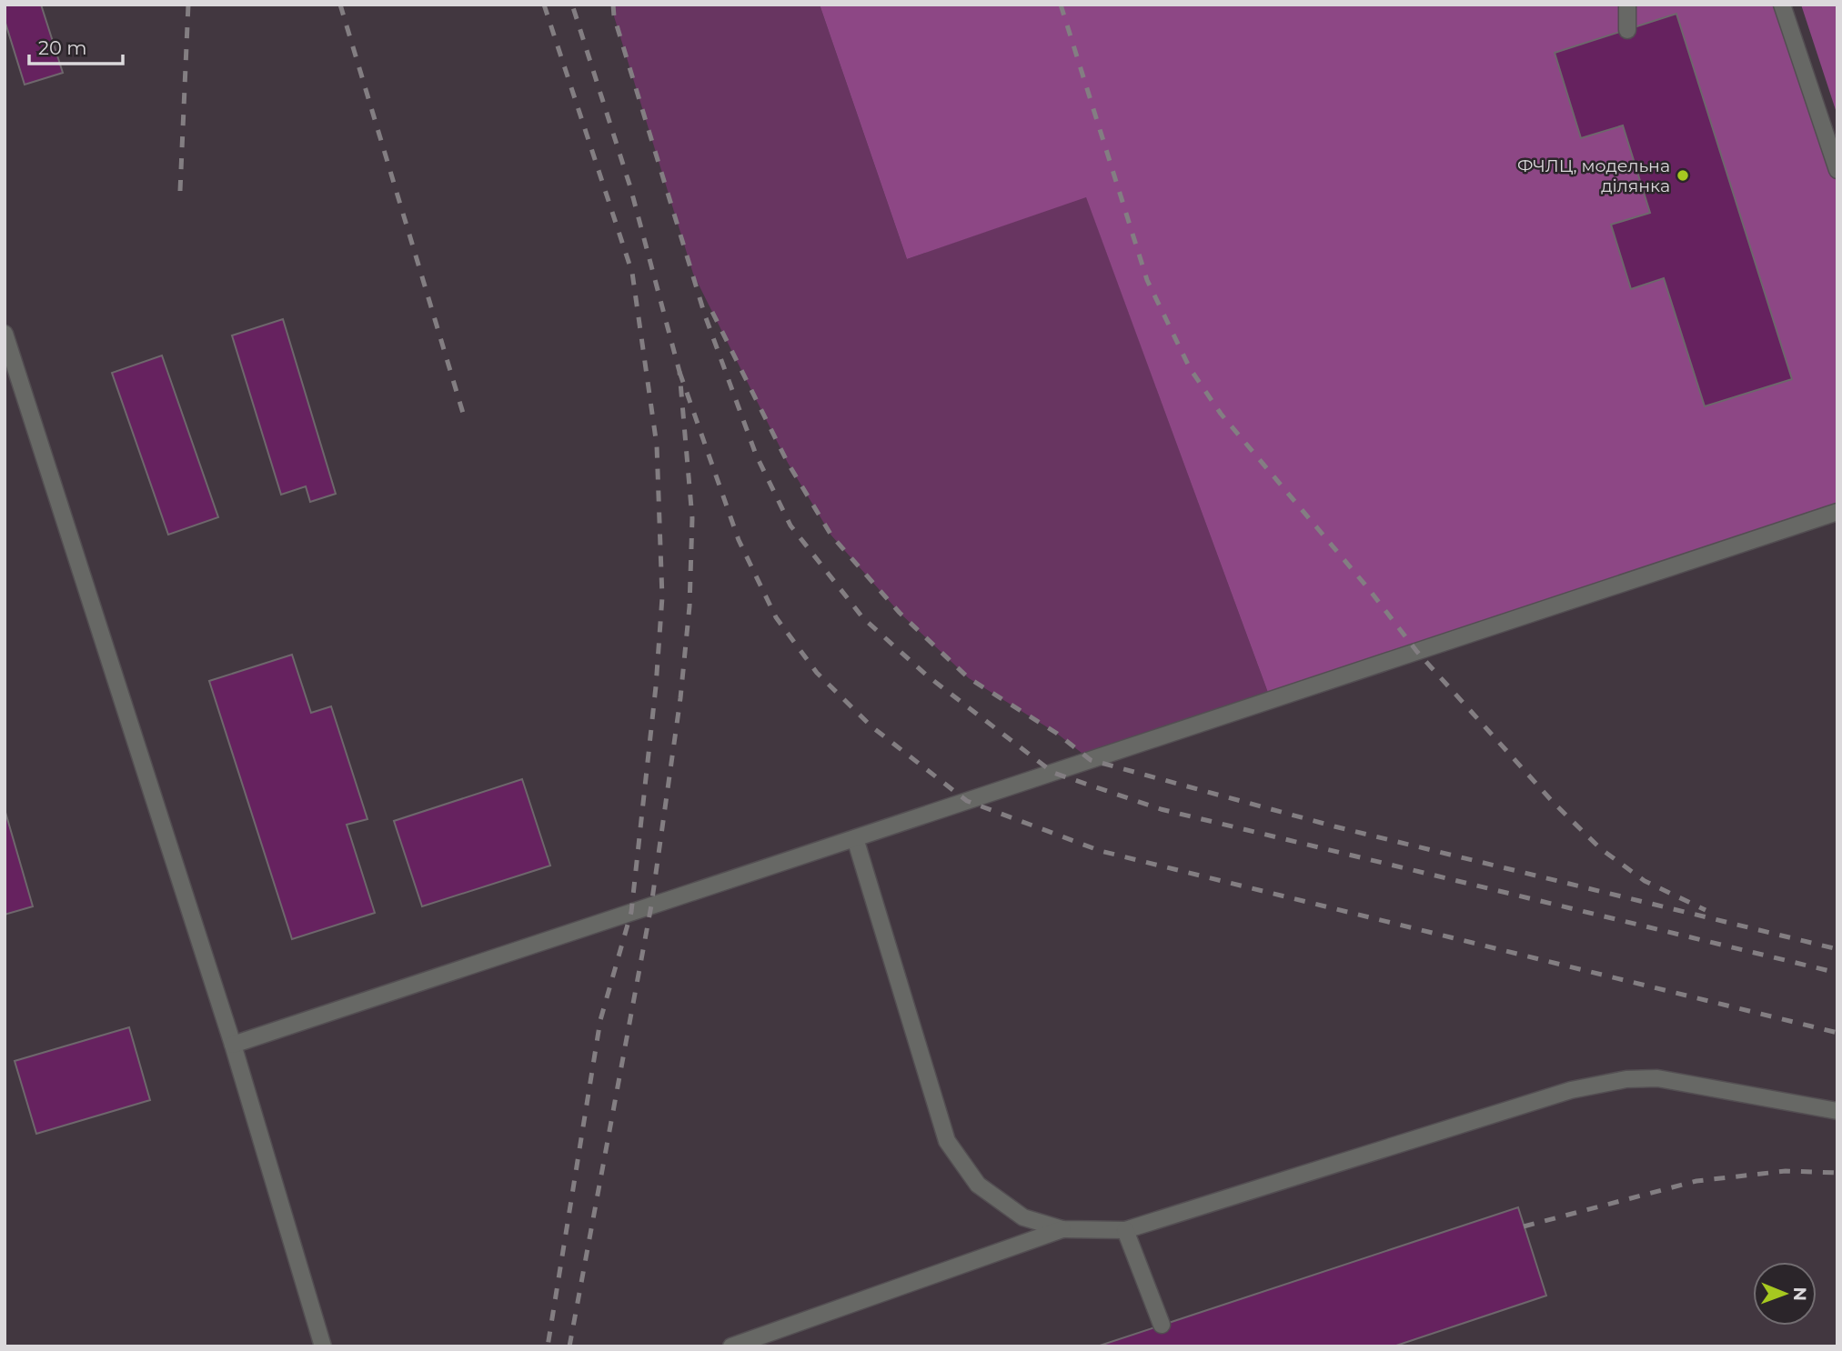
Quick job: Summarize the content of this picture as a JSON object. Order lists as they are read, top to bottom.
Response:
{
  "places": ["ФЧЛЦ, модельна ділянка"],
  "scale_bar": "20 m",
  "north": "right"
}
